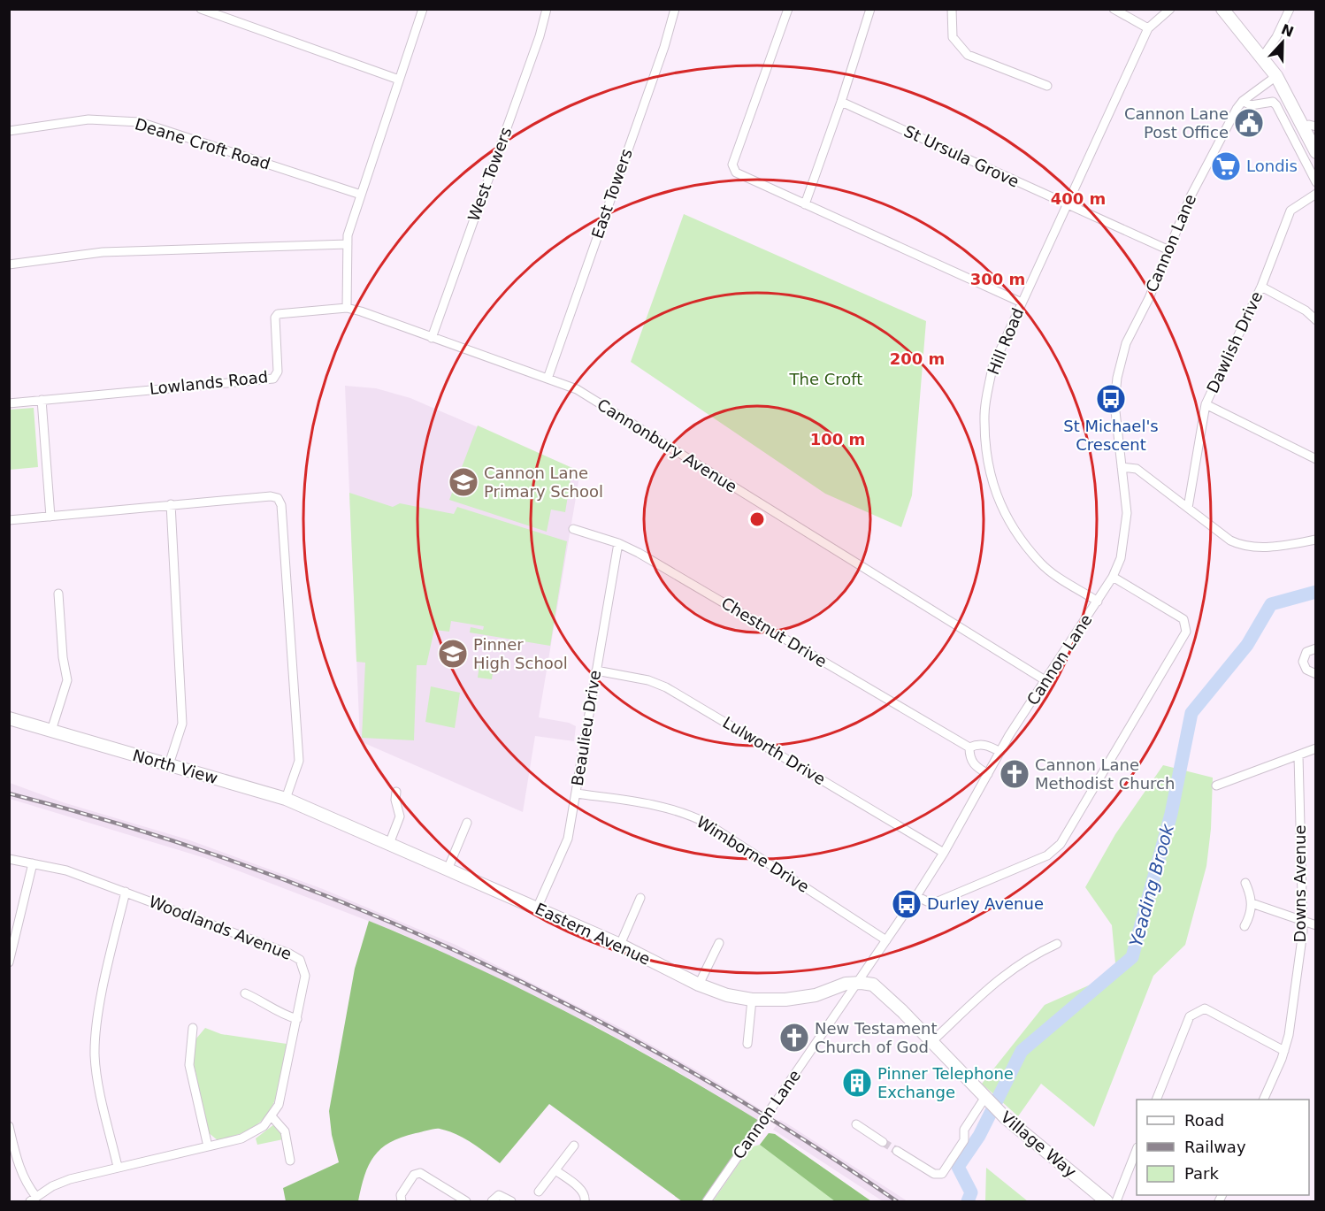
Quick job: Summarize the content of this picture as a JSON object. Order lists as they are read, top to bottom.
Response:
{
  "streets": {
    "street": [
      "Deane Croft Road",
      "St Ursula Grove",
      "West Towers",
      "East Towers",
      "Cannon Lane",
      "Hill Road",
      "Dawlish Drive",
      "Lowlands Road",
      "Cannonbury Avenue",
      "Chestnut Drive",
      "Beaulieu Drive",
      "Lulworth Drive",
      "North View",
      "Wimborne Drive",
      "Downs Avenue",
      "Woodlands Avenue",
      "Eastern Avenue",
      "Village Way"
    ]
  },
  "crossings": [
    ["St Ursula Grove", "Cannon Lane"],
    ["St Ursula Grove", "Hill Road"],
    ["West Towers", "Cannonbury Avenue"],
    ["East Towers", "Cannonbury Avenue"],
    ["Cannon Lane", "Hill Road"],
    ["Cannon Lane", "Cannonbury Avenue"],
    ["Cannon Lane", "Chestnut Drive"],
    ["Cannon Lane", "Lulworth Drive"],
    ["Cannon Lane", "Wimborne Drive"],
    ["Cannon Lane", "Eastern Avenue"],
    ["Cannon Lane", "Village Way"],
    ["Lowlands Road", "Cannonbury Avenue"],
    ["Chestnut Drive", "Beaulieu Drive"],
    ["Beaulieu Drive", "Lulworth Drive"],
    ["Beaulieu Drive", "Wimborne Drive"],
    ["Beaulieu Drive", "Eastern Avenue"],
    ["North View", "Eastern Avenue"],
    ["Eastern Avenue", "Village Way"]
  ],
  "water": ["Yeading Brook"],
  "parks": ["The Croft"],
  "places": {
    "public building": ["Cannon Lane Post Office"],
    "supermarket": ["Londis"],
    "bus stop": ["St Michael's Crescent", "Durley Avenue"],
    "school or university": ["Cannon Lane Primary School", "Pinner High School"],
    "church": ["Cannon Lane Methodist Church", "New Testament Church of God"],
    "building": ["Pinner Telephone Exchange"]
  },
  "legend": ["Road", "Railway", "Park"],
  "north": "top",
  "rings": [
    "400 m",
    "300 m",
    "200 m",
    "100 m"
  ]
}
